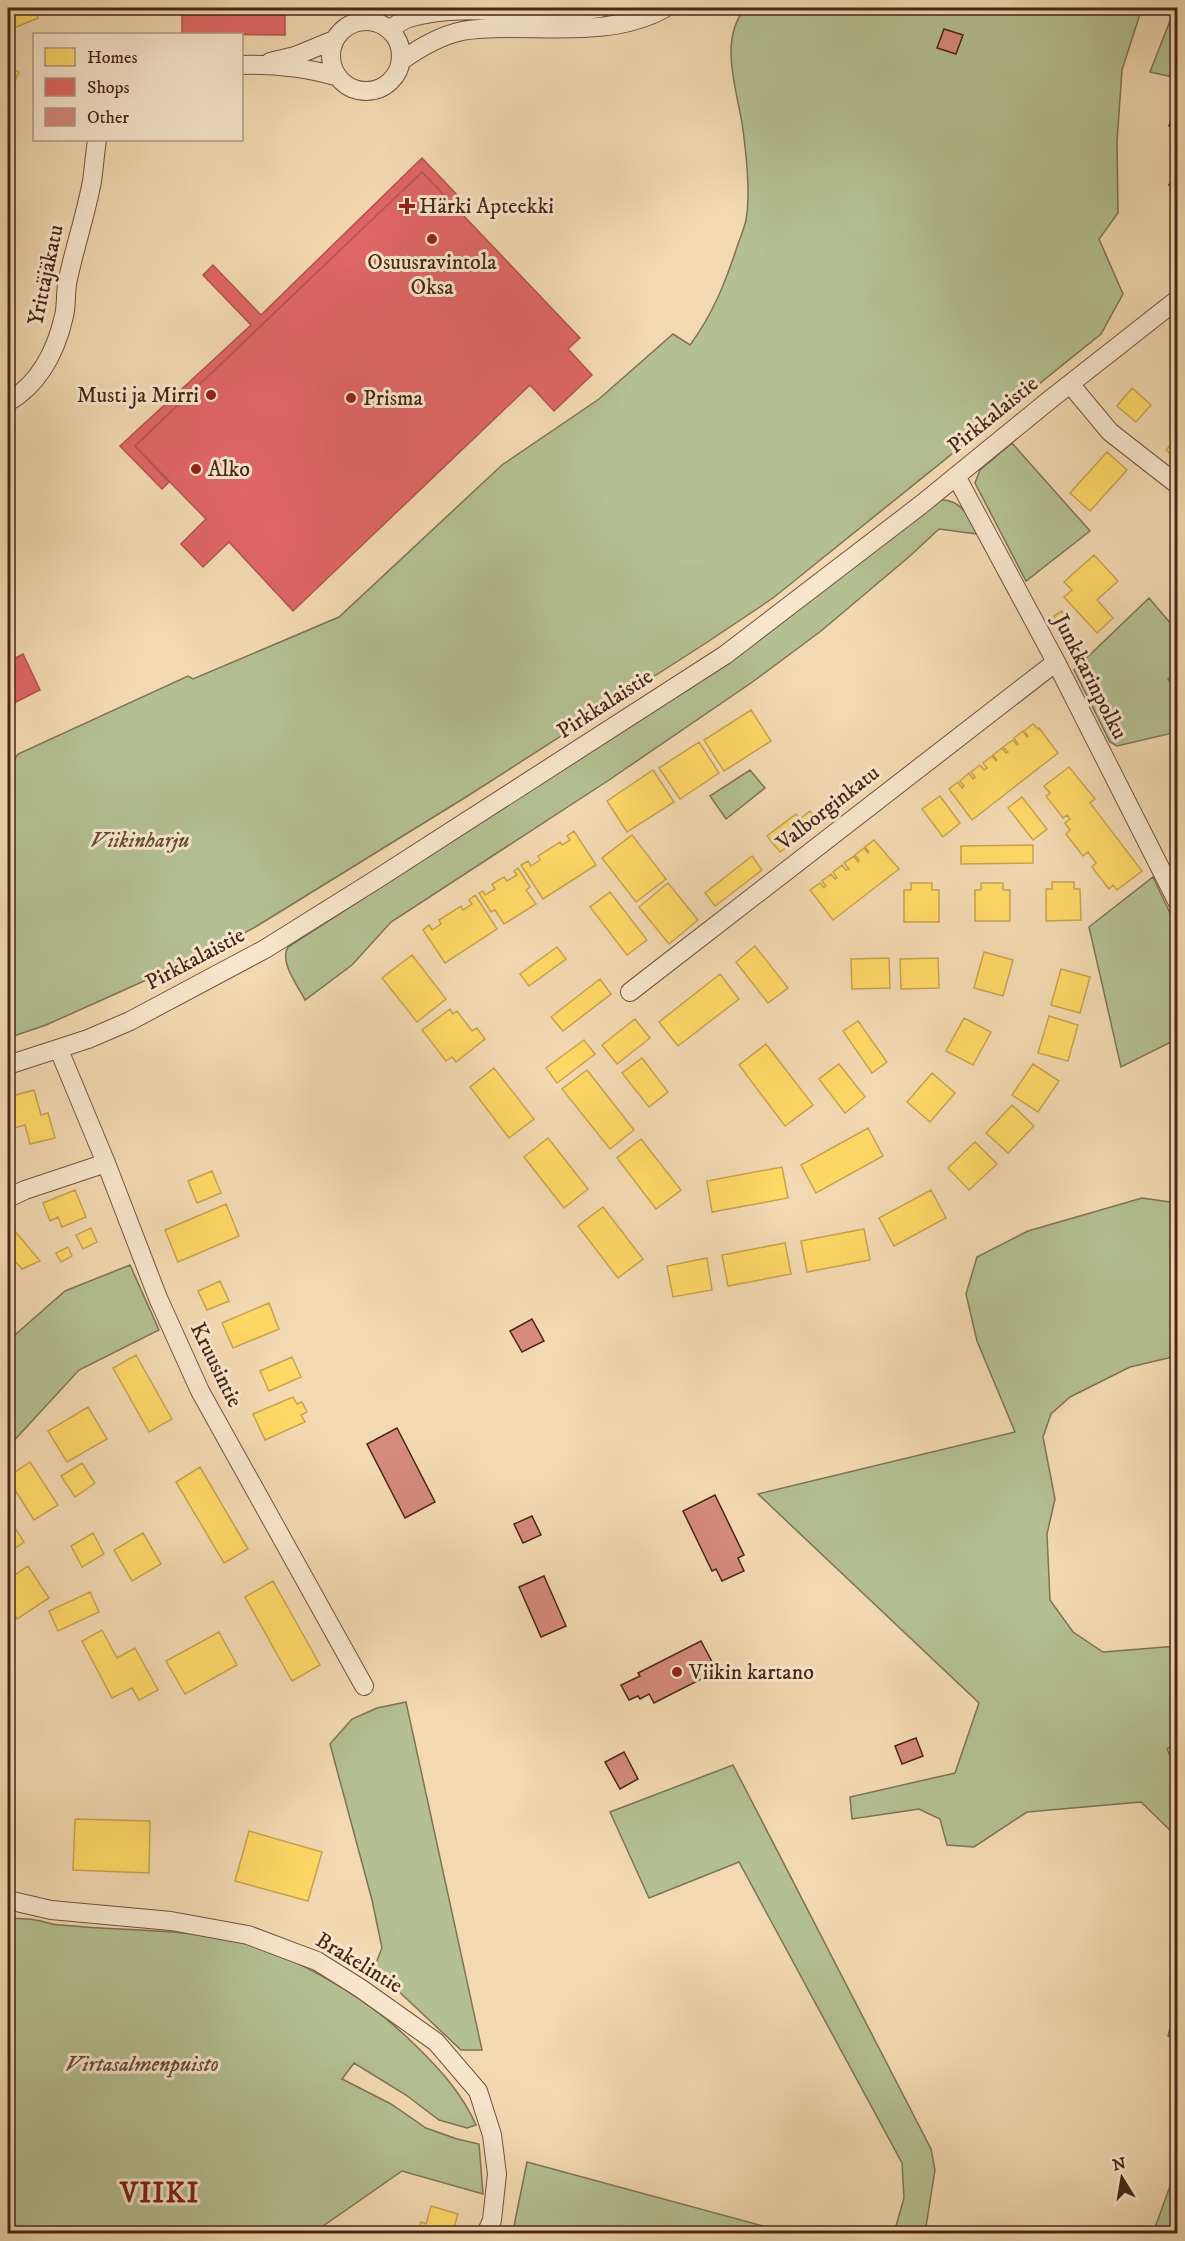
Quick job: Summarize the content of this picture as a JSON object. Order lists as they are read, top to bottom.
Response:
{
  "streets": {
    "street": [
      "Yrittäjäkatu",
      "Pirkkalaistie",
      "Junkkarinpolku",
      "Valborginkatu",
      "Kruusintie",
      "Brakelintie"
    ]
  },
  "crossings": [
    ["Pirkkalaistie", "Junkkarinpolku"],
    ["Pirkkalaistie", "Kruusintie"],
    ["Junkkarinpolku", "Valborginkatu"]
  ],
  "districts": ["VIIKI"],
  "parks": ["Viikinharju", "Virtasalmenpuisto"],
  "places": {
    "health": ["Härki Apteekki"],
    "other": [
      "Osuusravintola Oksa",
      "Musti ja Mirri",
      "Prisma",
      "Alko",
      "Viikin kartano"
    ]
  },
  "legend": ["Homes", "Shops", "Other"],
  "north": "top"
}
